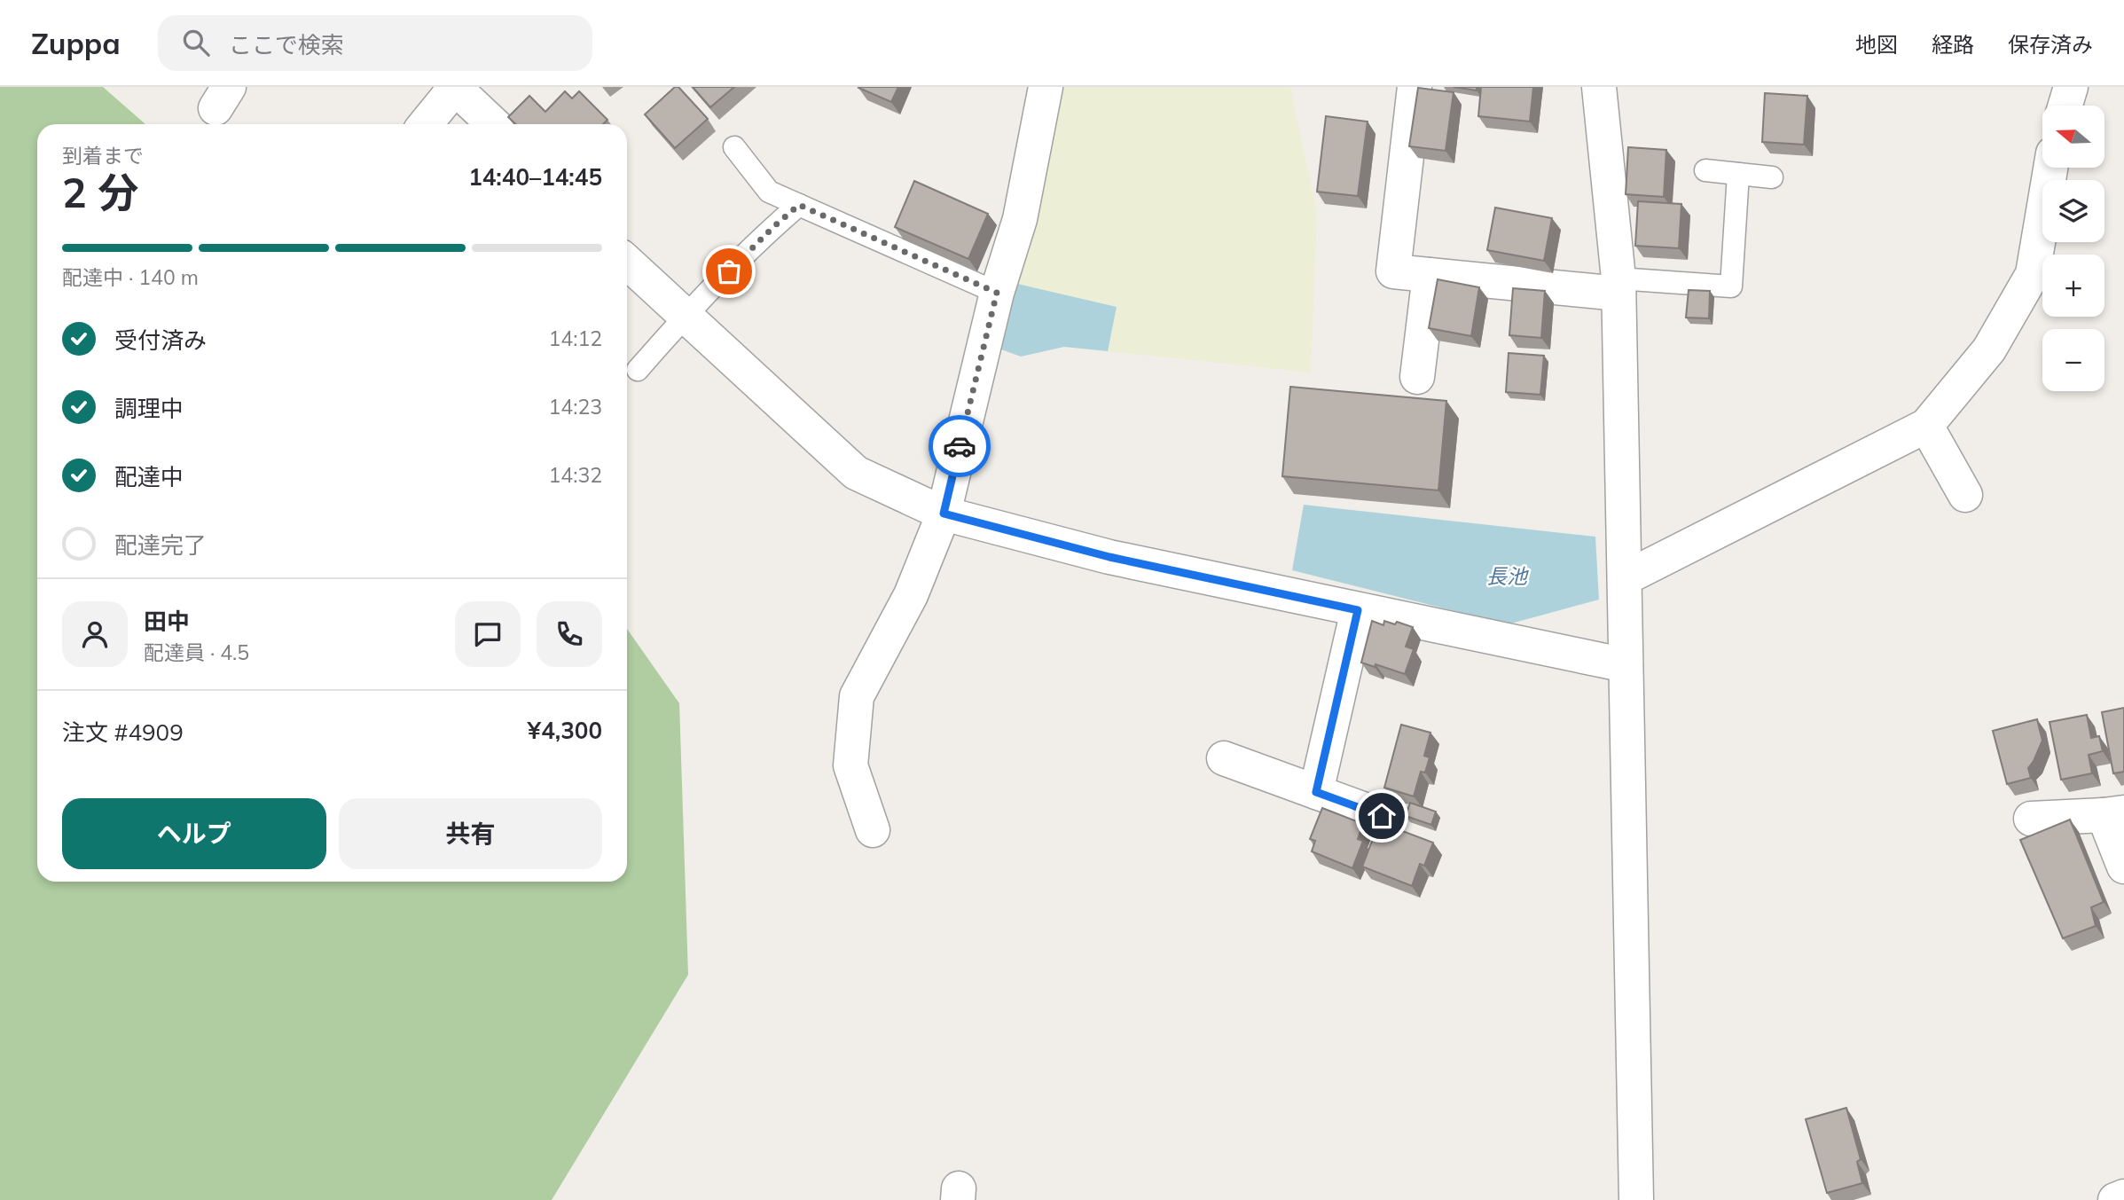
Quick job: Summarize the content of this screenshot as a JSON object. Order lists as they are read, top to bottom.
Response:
{
  "water": ["長池"],
  "north": "left",
  "page": {
    "header": "Zuppa",
    "search": "ここで検索",
    "nav": ["地図", "経路", "保存済み"],
    "map_buttons": ["+", "−"],
    "heading": ["2 分", "到着まで", "14:40–14:45"],
    "panel": [
      "田中",
      "配達員 · 4.5",
      "注文 #4909",
      "¥4,300"
    ],
    "bar": "配達中 · 140 m",
    "list": [
      ["受付済み", "14:12"],
      ["調理中", "14:23"],
      ["配達中", "14:32"],
      "配達完了"
    ],
    "buttons": ["ヘルプ", "共有"]
  }
}
